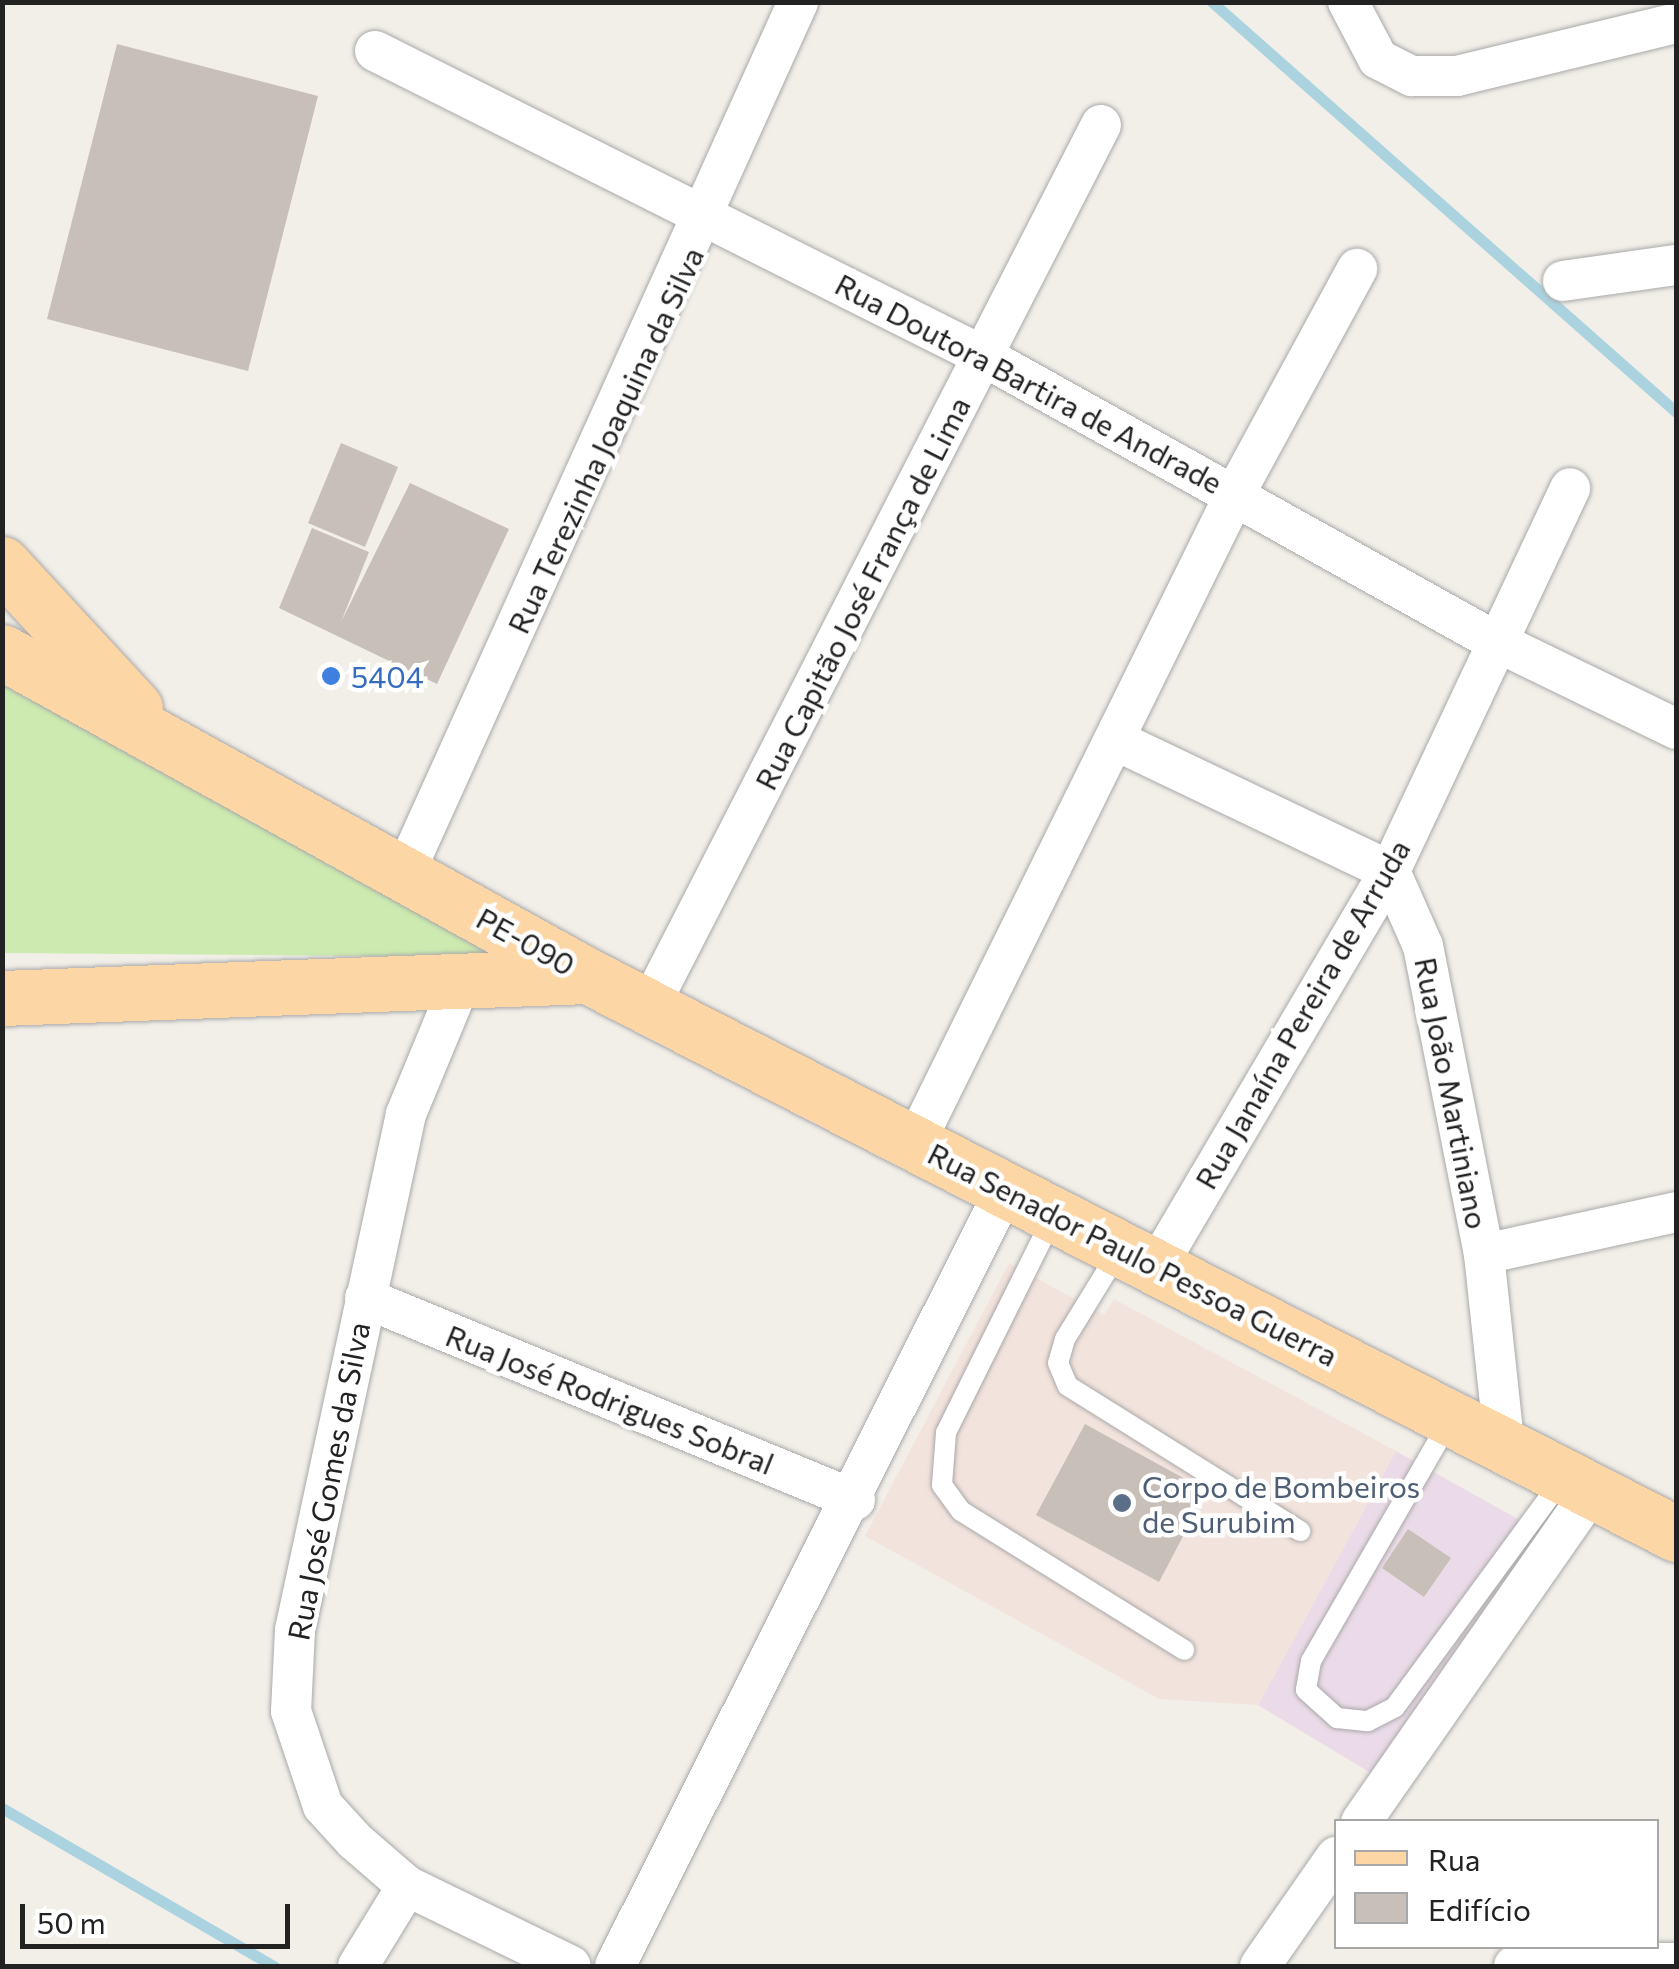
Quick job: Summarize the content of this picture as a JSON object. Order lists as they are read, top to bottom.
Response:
{
  "streets": {
    "main road": ["PE-090", "Rua Senador Paulo Pessoa Guerra"],
    "street": [
      "Rua Doutora Bartira de Andrade",
      "Rua Terezinha Joaquina da Silva",
      "Rua Capitão José França de Lima",
      "Rua Janaína Pereira de Arruda",
      "Rua João Martiniano",
      "Rua José Rodrigues Sobral",
      "Rua José Gomes da Silva"
    ]
  },
  "crossings": [
    ["Rua Doutora Bartira de Andrade", "Rua Terezinha Joaquina da Silva"],
    ["Rua Doutora Bartira de Andrade", "Rua Capitão José França de Lima"],
    ["Rua Doutora Bartira de Andrade", "Rua Janaína Pereira de Arruda"],
    ["Rua Terezinha Joaquina da Silva", "PE-090"],
    ["Rua Capitão José França de Lima", "Rua Senador Paulo Pessoa Guerra"],
    ["PE-090", "Rua Senador Paulo Pessoa Guerra"],
    ["PE-090", "Rua José Gomes da Silva"],
    ["Rua Janaína Pereira de Arruda", "Rua João Martiniano"],
    ["Rua Janaína Pereira de Arruda", "Rua Senador Paulo Pessoa Guerra"],
    ["Rua João Martiniano", "Rua Senador Paulo Pessoa Guerra"],
    ["Rua José Rodrigues Sobral", "Rua José Gomes da Silva"]
  ],
  "places": ["5404", "Corpo de Bombeiros de Surubim"],
  "legend": ["Rua", "Edifício"],
  "scale_bar": "50 m"
}
